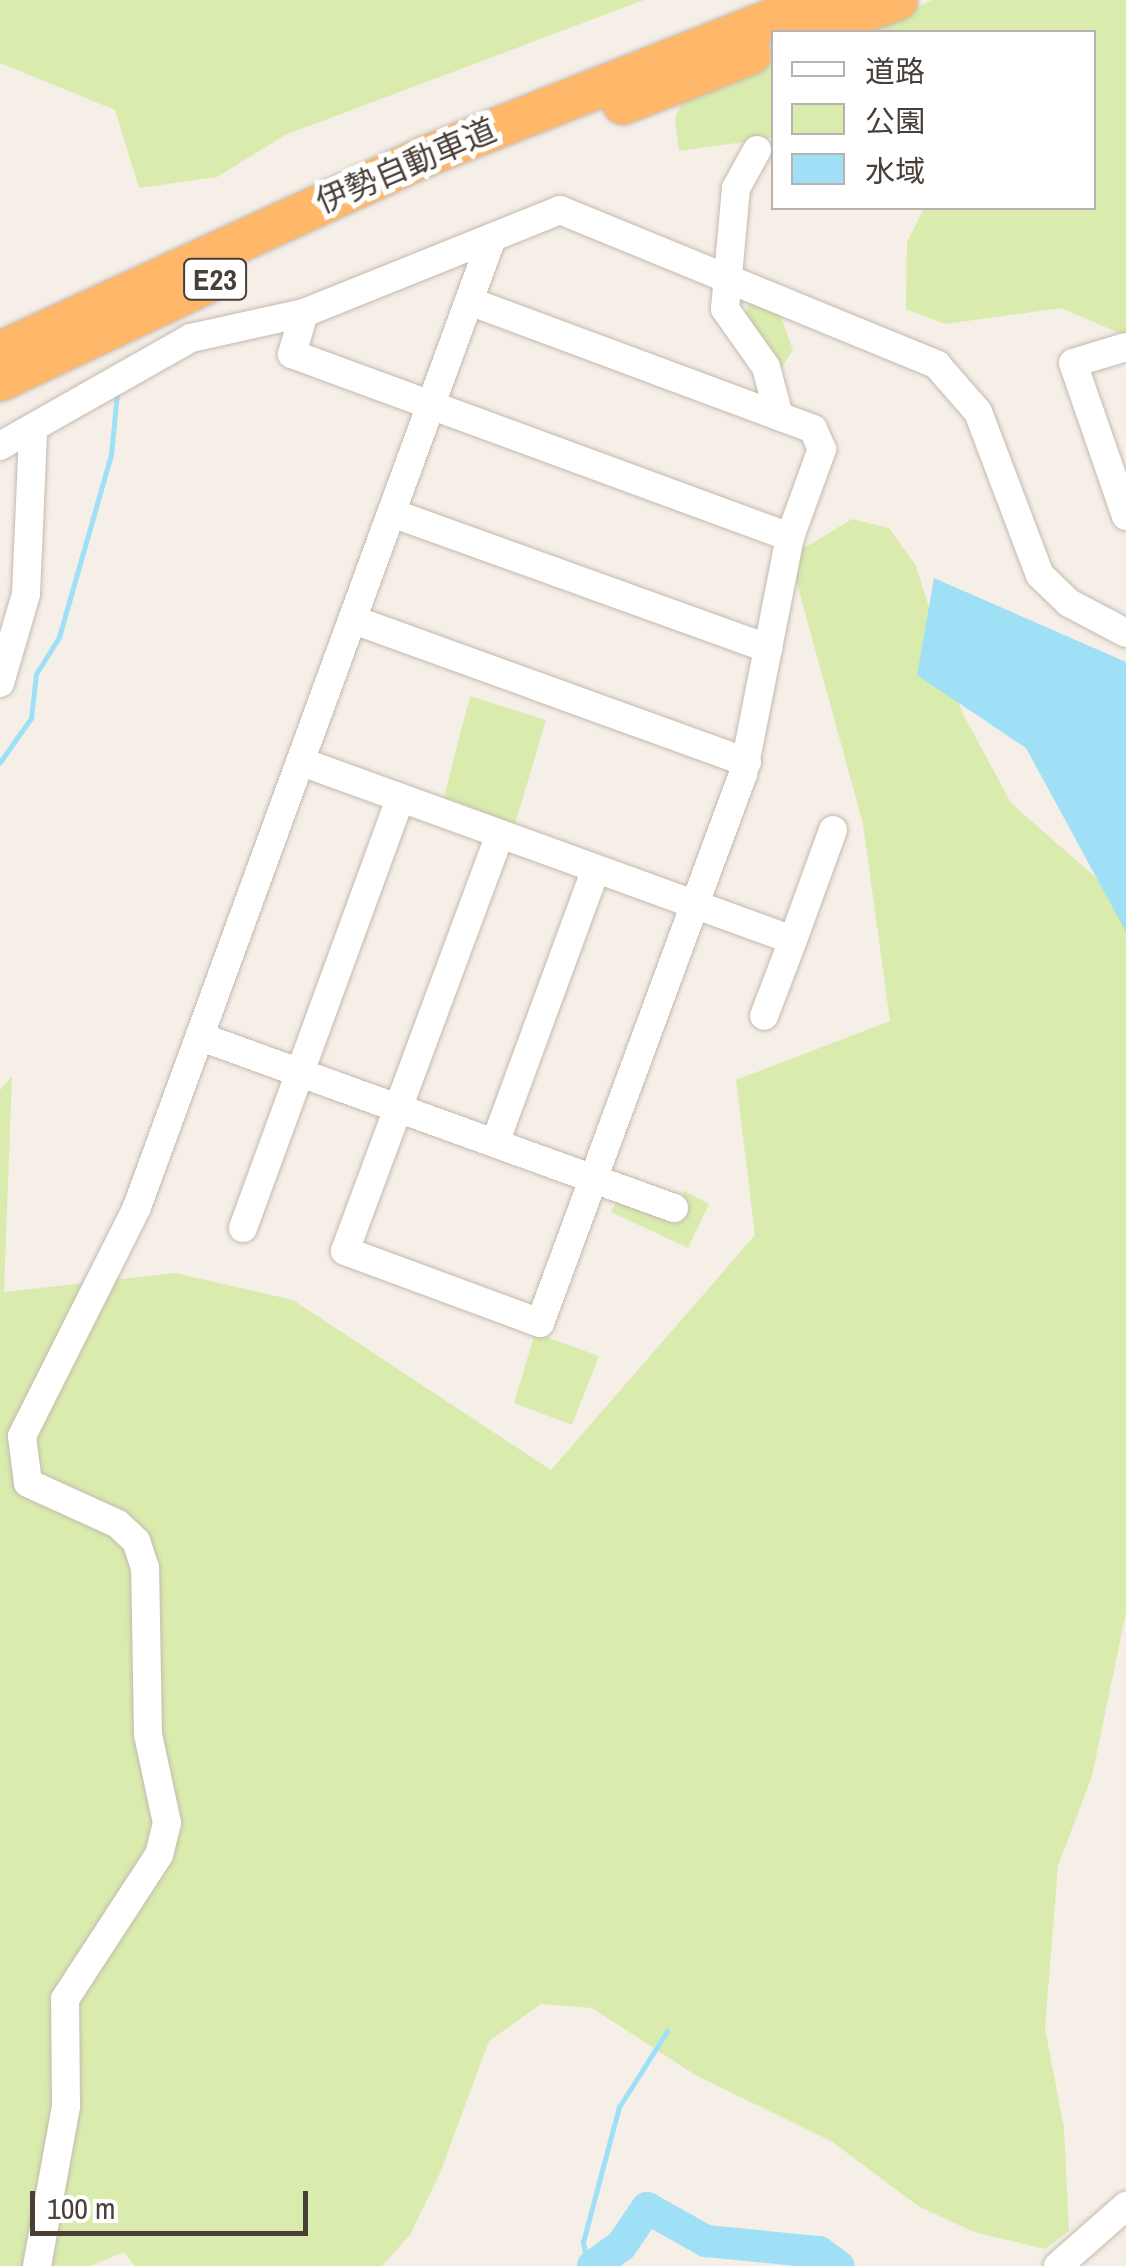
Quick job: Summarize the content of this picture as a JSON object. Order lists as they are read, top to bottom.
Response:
{
  "streets": {
    "highway": ["伊勢自動車道", "E23"]
  },
  "legend": ["道路", "公園", "水域"],
  "scale_bar": "100 m"
}
